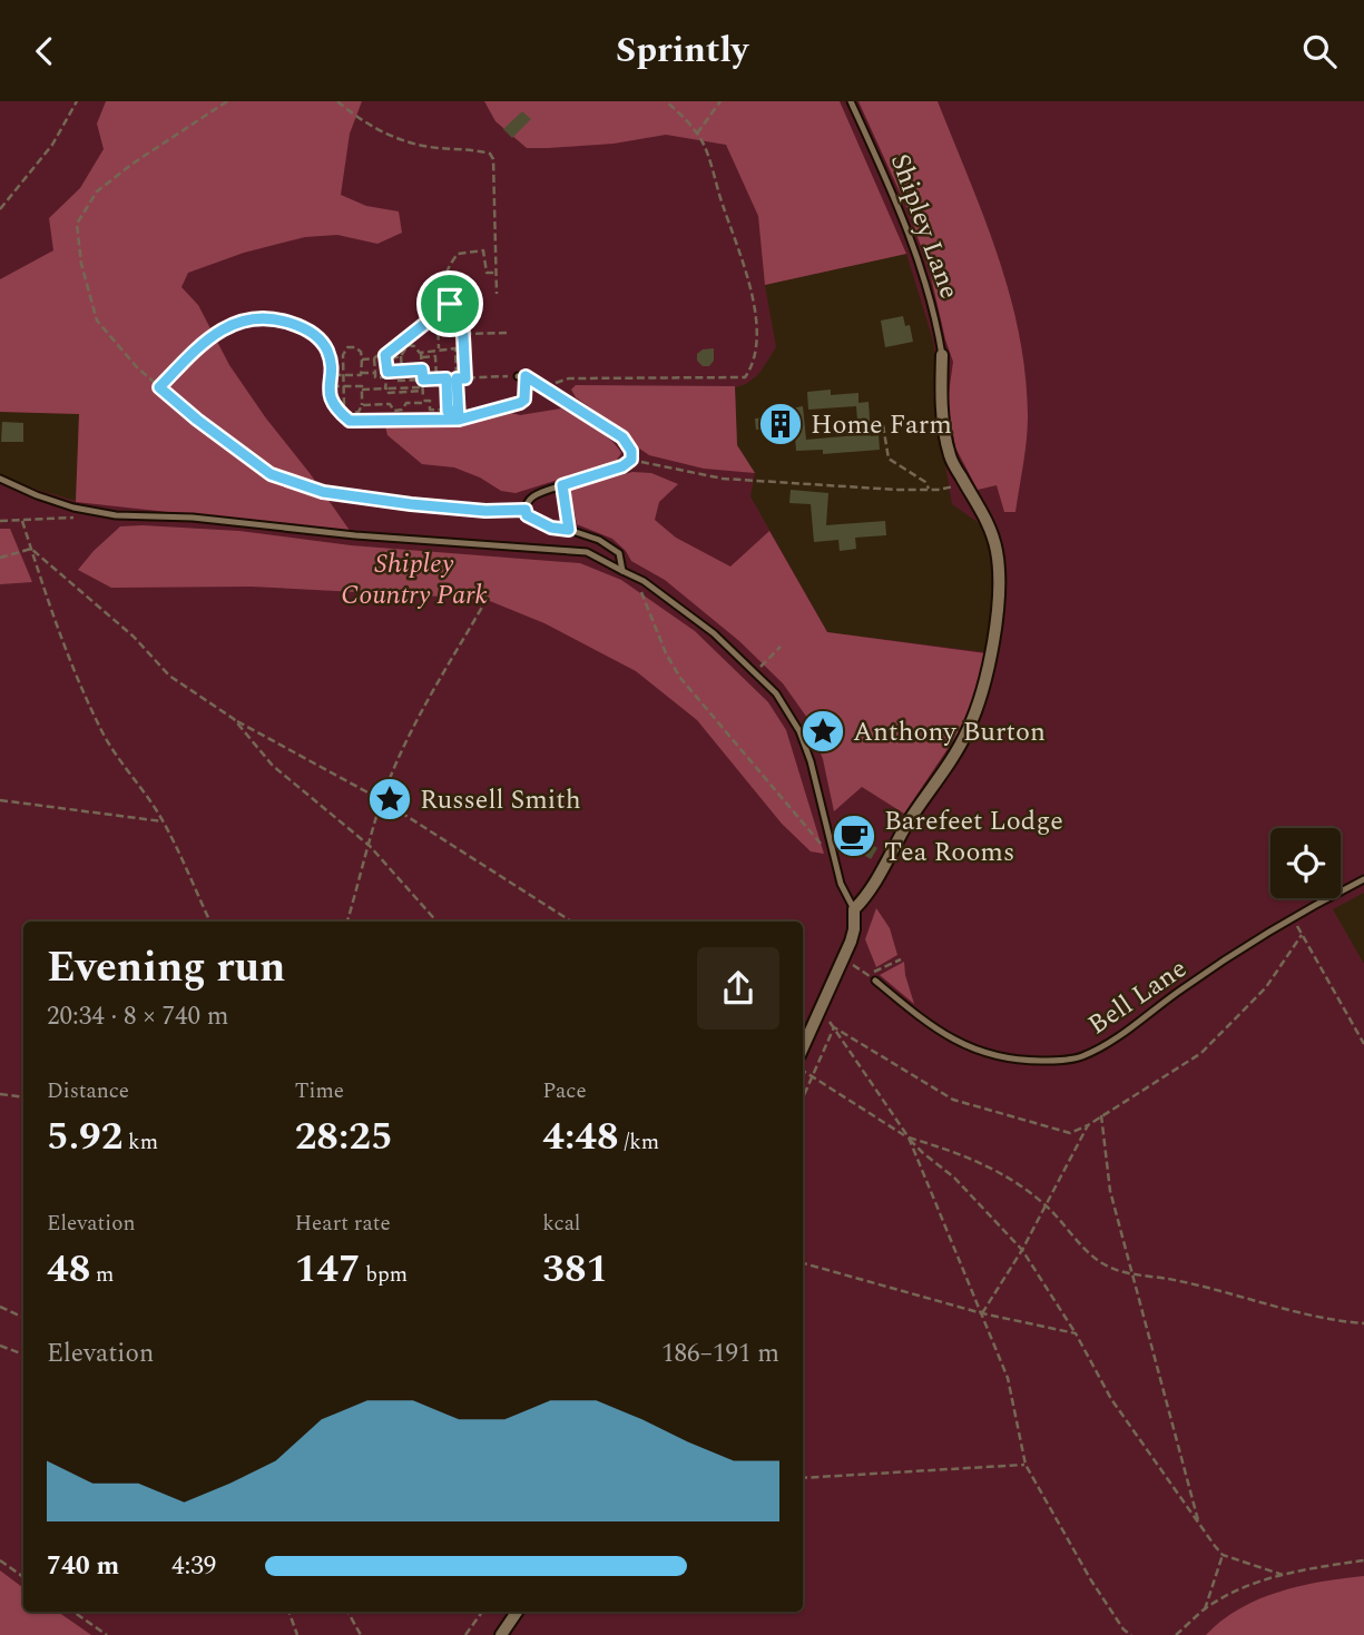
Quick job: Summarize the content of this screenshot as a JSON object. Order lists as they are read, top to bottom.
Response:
{
  "streets": {
    "street": ["Shipley Lane"],
    "lane": ["Bell Lane"]
  },
  "parks": ["Shipley Country Park"],
  "places": {
    "building": ["Home Farm"],
    "place": ["Anthony Burton", "Russell Smith"],
    "cafe": ["Barefeet Lodge Tea Rooms"]
  },
  "page": {
    "header": "Sprintly",
    "heading": ["Evening run", "20:34 · 8 × 740 m"],
    "stats": [
      ["Distance", "5.92 km"],
      ["Time", "28:25"],
      ["Pace", "4:48 /km"],
      ["Elevation", "48 m"],
      ["Heart rate", "147 bpm"],
      ["kcal", "381"]
    ],
    "chart": ["Elevation", "186–191 m"],
    "list": [
      {
        "name": "740 m",
        "note": "4:39"
      }
    ]
  }
}
